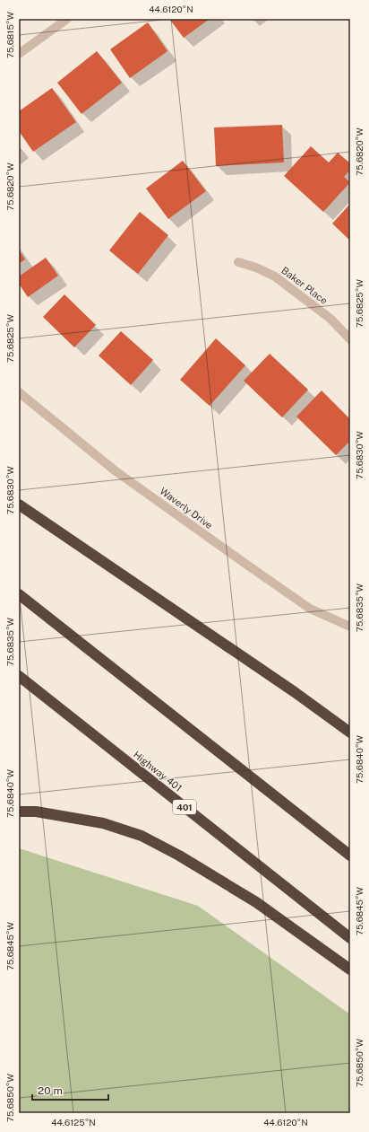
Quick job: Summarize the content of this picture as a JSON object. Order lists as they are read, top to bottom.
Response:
{
  "streets": {
    "highway": ["Highway 401", "401"],
    "street": ["Baker Place", "Waverly Drive"]
  },
  "scale_bar": "20 m",
  "coordinates": [
    "44.6120°N",
    "75.6815°W",
    "75.6820°W",
    "75.6825°W",
    "75.6830°W",
    "75.6835°W",
    "75.6840°W",
    "75.6845°W",
    "75.6850°W",
    "44.6125°N"
  ]
}
